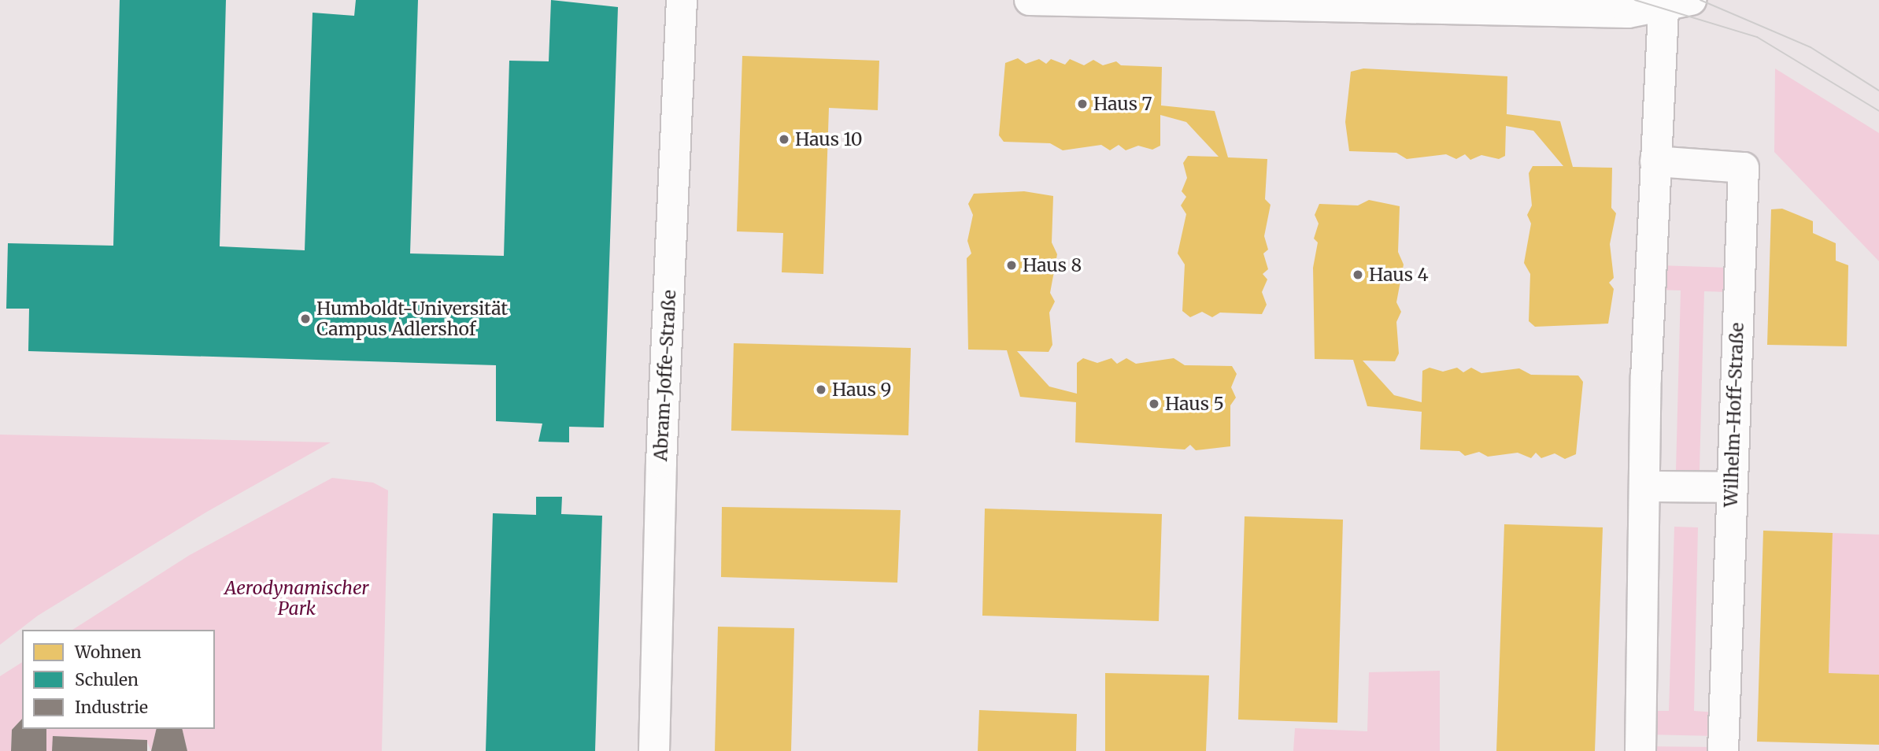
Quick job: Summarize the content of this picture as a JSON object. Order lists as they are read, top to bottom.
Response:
{
  "streets": {
    "street": ["Abram-Joffe-Straße", "Wilhelm-Hoff-Straße"]
  },
  "parks": ["Aerodynamischer Park"],
  "places": [
    "Haus 7",
    "Haus 10",
    "Haus 8",
    "Haus 4",
    "Humboldt-Universität Campus Adlershof",
    "Haus 9",
    "Haus 5"
  ],
  "legend": ["Wohnen", "Schulen", "Industrie"]
}
